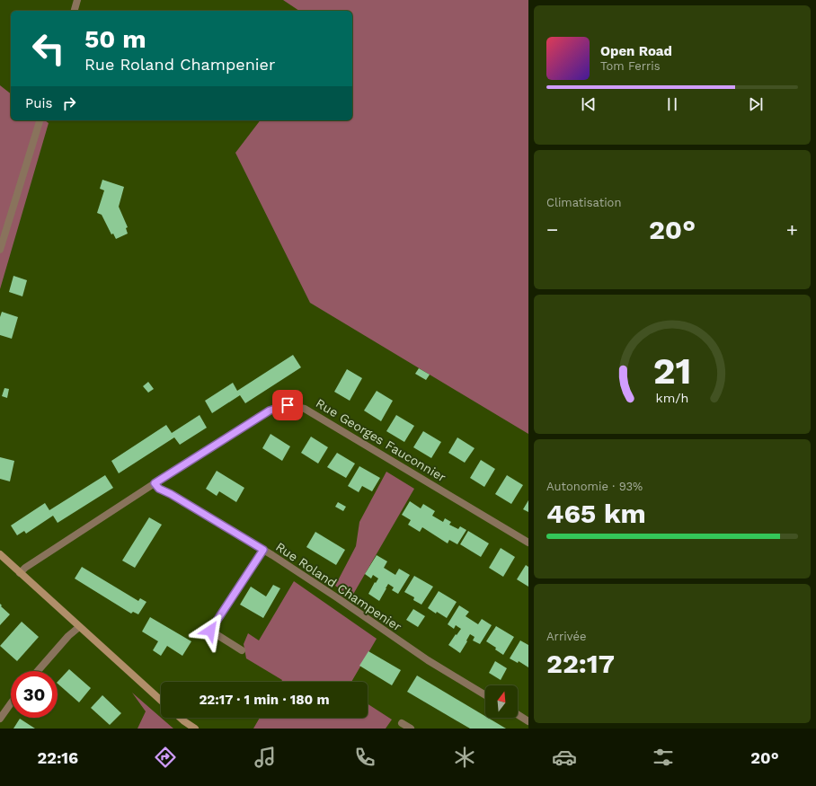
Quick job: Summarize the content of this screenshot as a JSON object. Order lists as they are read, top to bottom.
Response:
{
  "streets": {
    "street": ["Rue Georges Fauconnier", "Rue Roland Champenier"]
  },
  "crossings": [
    ["Rue Georges Fauconnier", "Rue Roland Champenier"]
  ],
  "north": "top",
  "page": {
    "turn": ["50 m", "Rue Roland Champenier"],
    "song": ["Open Road", "Tom Ferris"],
    "then": "Puis",
    "tile": [
      "Climatisation",
      ["Autonomie · 93%", "465 km"],
      ["Arrivée", "22:17"]
    ],
    "heat": ["−", "20°", "+"],
    "limit": "30",
    "trip": "22:17 · 1 min · 180 m",
    "tabs": ["22:16", "20°"],
    "gauge": ["21", "km/h"]
  }
}
